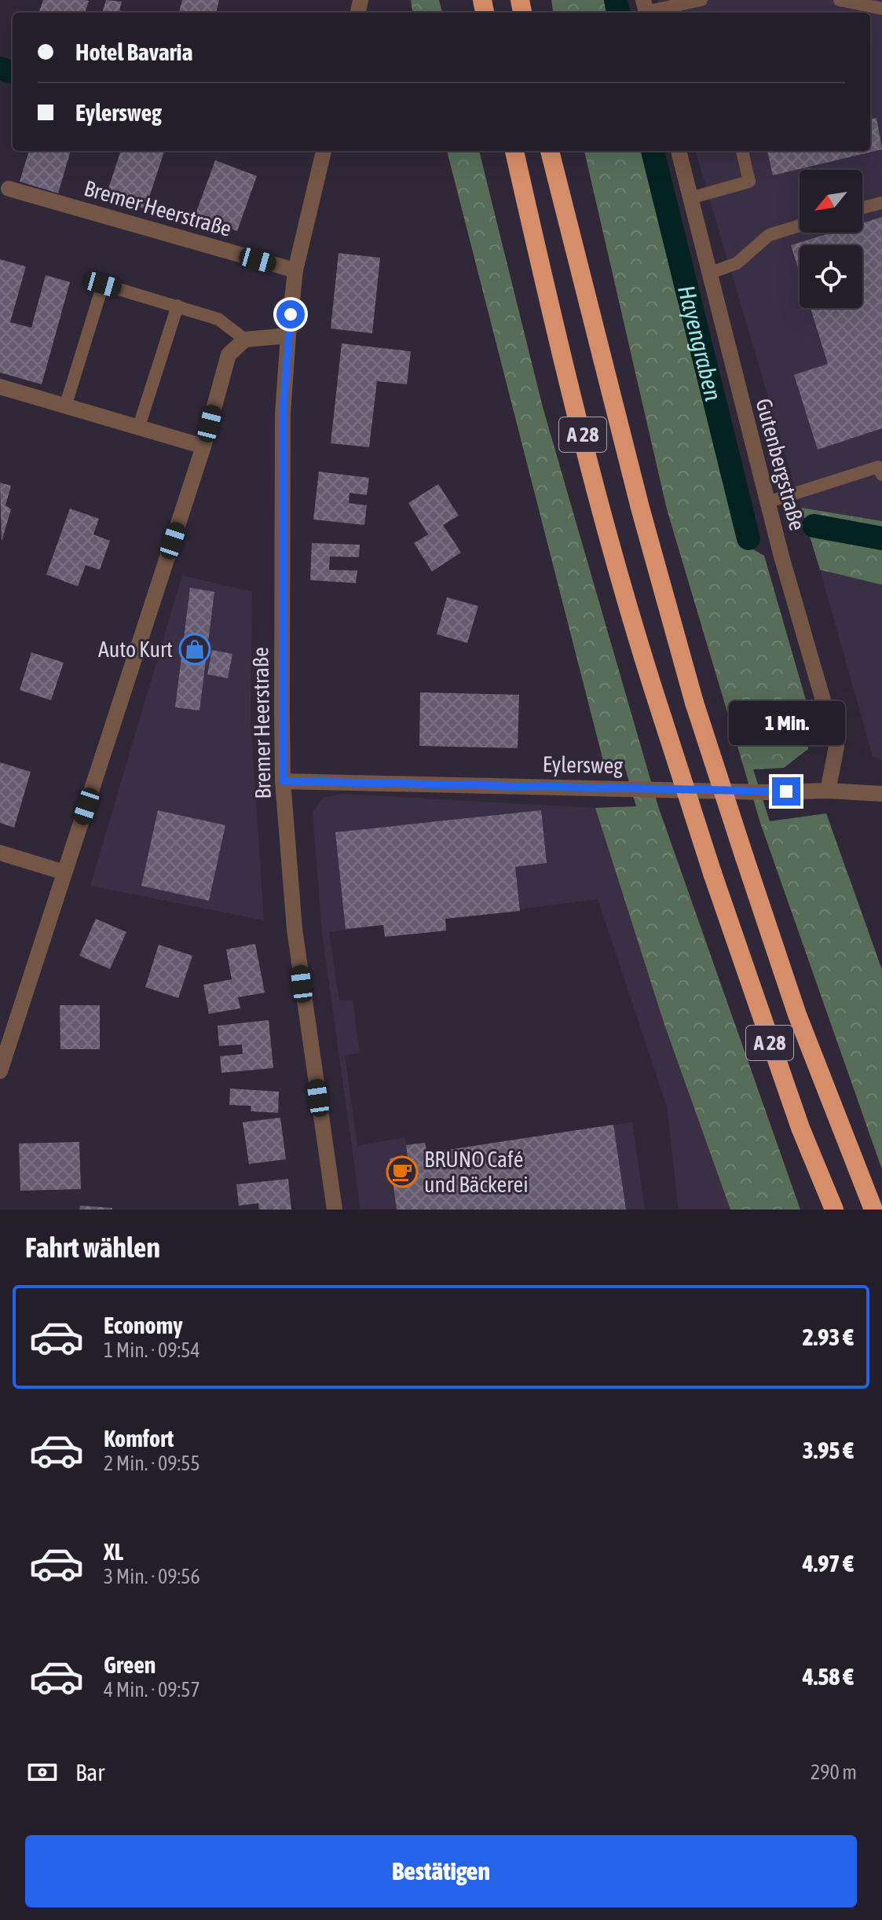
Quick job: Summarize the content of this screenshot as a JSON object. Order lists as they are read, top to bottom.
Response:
{
  "streets": {
    "highway": ["A 28"],
    "street": ["Bremer Heerstraße", "Gutenbergstraße", "Eylersweg"]
  },
  "crossings": [
    ["Bremer Heerstraße", "Eylersweg"],
    ["Gutenbergstraße", "Eylersweg"]
  ],
  "water": ["Hayengraben"],
  "places": {
    "shop": ["Auto Kurt"],
    "cafe": ["BRUNO Café und Bäckerei"]
  },
  "north": "bottom left",
  "page": {
    "banner": ["Hotel Bavaria", "Eylersweg"],
    "bubble": "1 Min.",
    "heading": "Fahrt wählen",
    "list": [
      {
        "name": "Economy",
        "note": "1 Min. · 09:54",
        "value": "2.93 €"
      },
      {
        "name": "Komfort",
        "note": "2 Min. · 09:55",
        "value": "3.95 €"
      },
      {
        "name": "XL",
        "note": "3 Min. · 09:56",
        "value": "4.97 €"
      },
      {
        "name": "Green",
        "note": "4 Min. · 09:57",
        "value": "4.58 €"
      }
    ],
    "pay": ["Bar", "290 m"],
    "buttons": "Bestätigen"
  }
}
